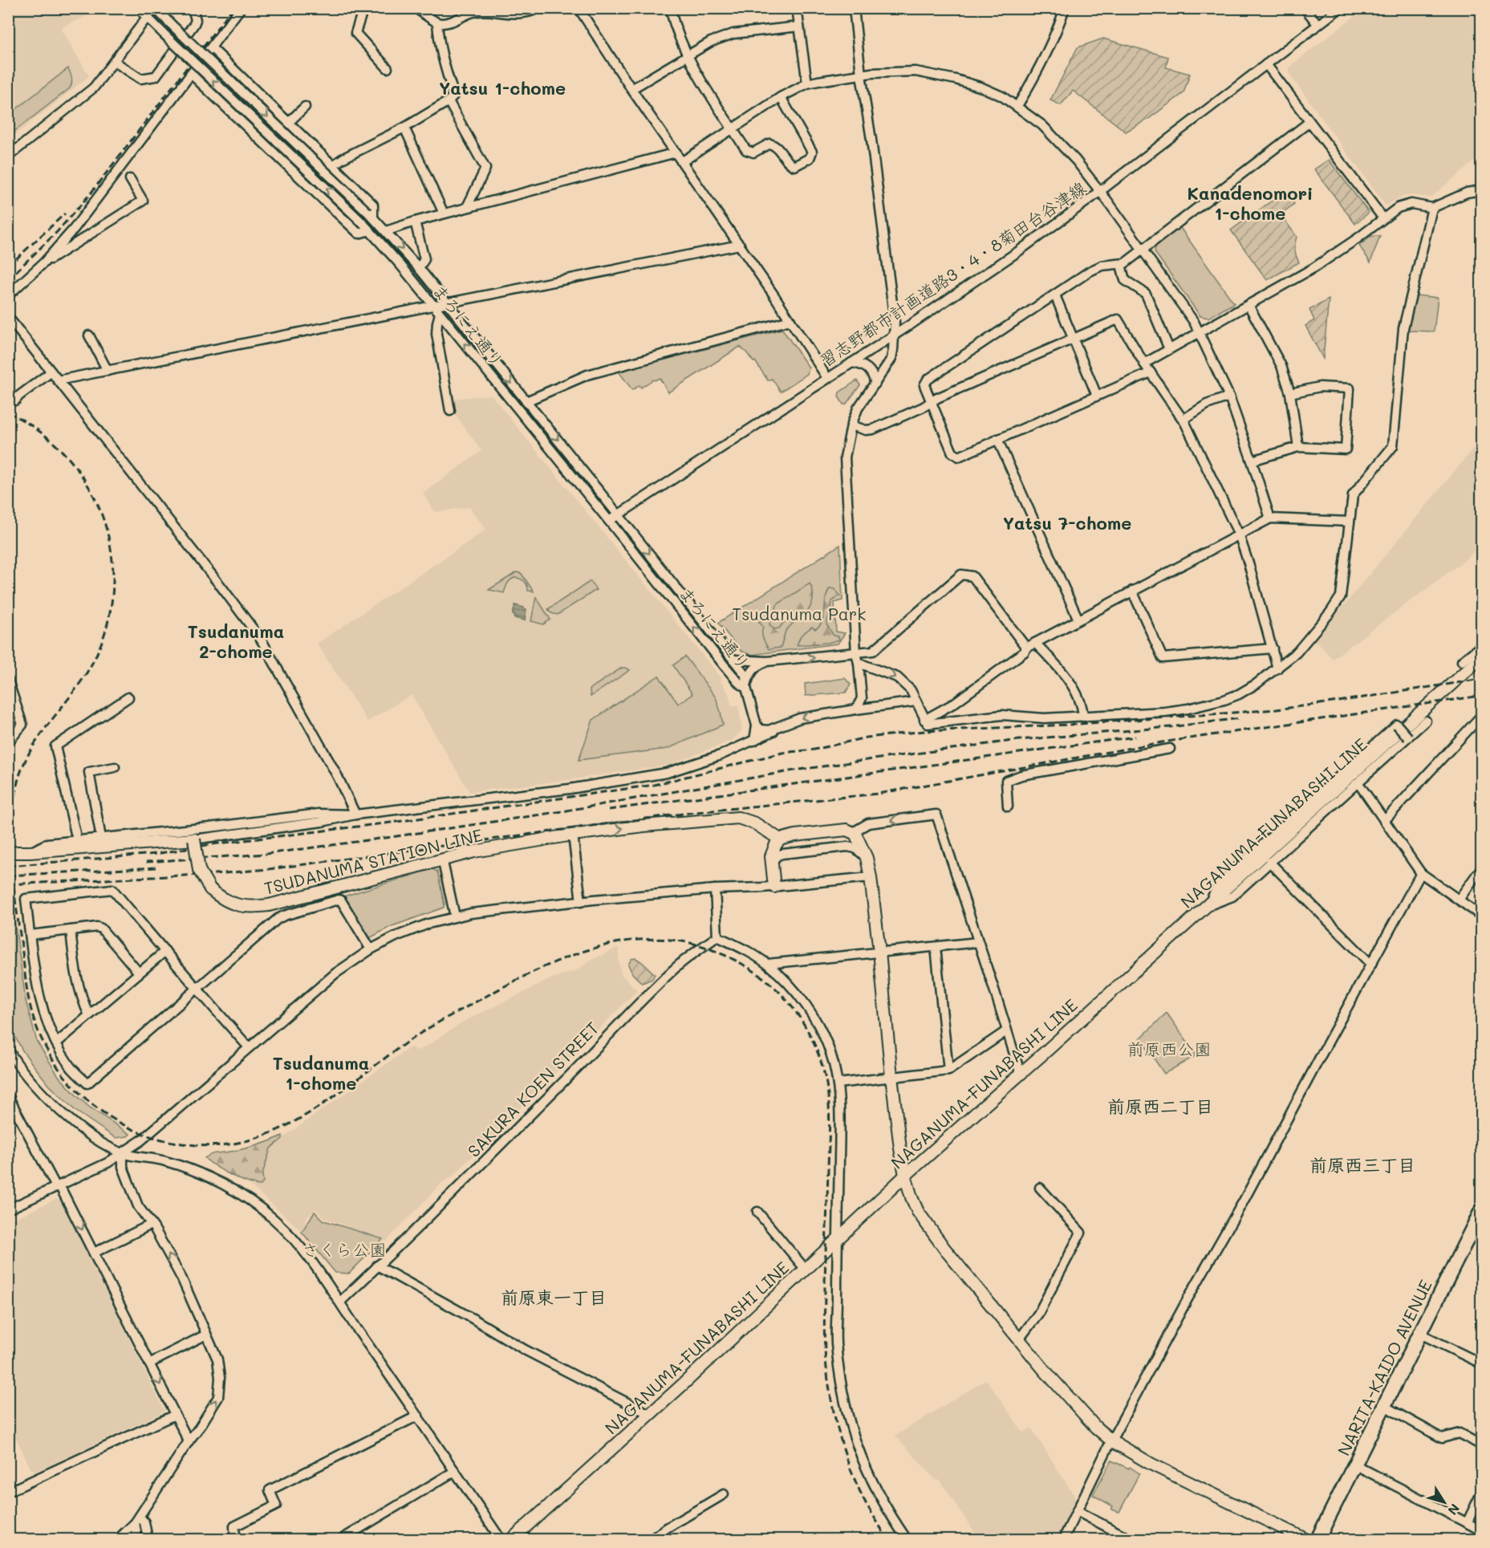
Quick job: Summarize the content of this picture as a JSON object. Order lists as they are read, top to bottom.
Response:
{
  "streets": {
    "highway": ["NARITA-KAIDO AVENUE"],
    "main road": ["NAGANUMA-FUNABASHI LINE", "TSUDANUMA STATION LINE"],
    "street": ["習志野都市計画道路3・4・8菊田台谷津線", "まろにえ通り", "SAKURA KOEN STREET"]
  },
  "crossings": [
    ["習志野都市計画道路3・4・8菊田台谷津線", "まろにえ通り"]
  ],
  "districts": [
    "Yatsu 1-chome",
    "Kanadenomori 1-chome",
    "Yatsu 7-chome",
    "Tsudanuma 2-chome",
    "Tsudanuma 1-chome",
    "前原西二丁目",
    "前原西三丁目",
    "前原東一丁目"
  ],
  "parks": ["Tsudanuma Park", "前原西公園", "さくら公園"],
  "north": "bottom right"
}
